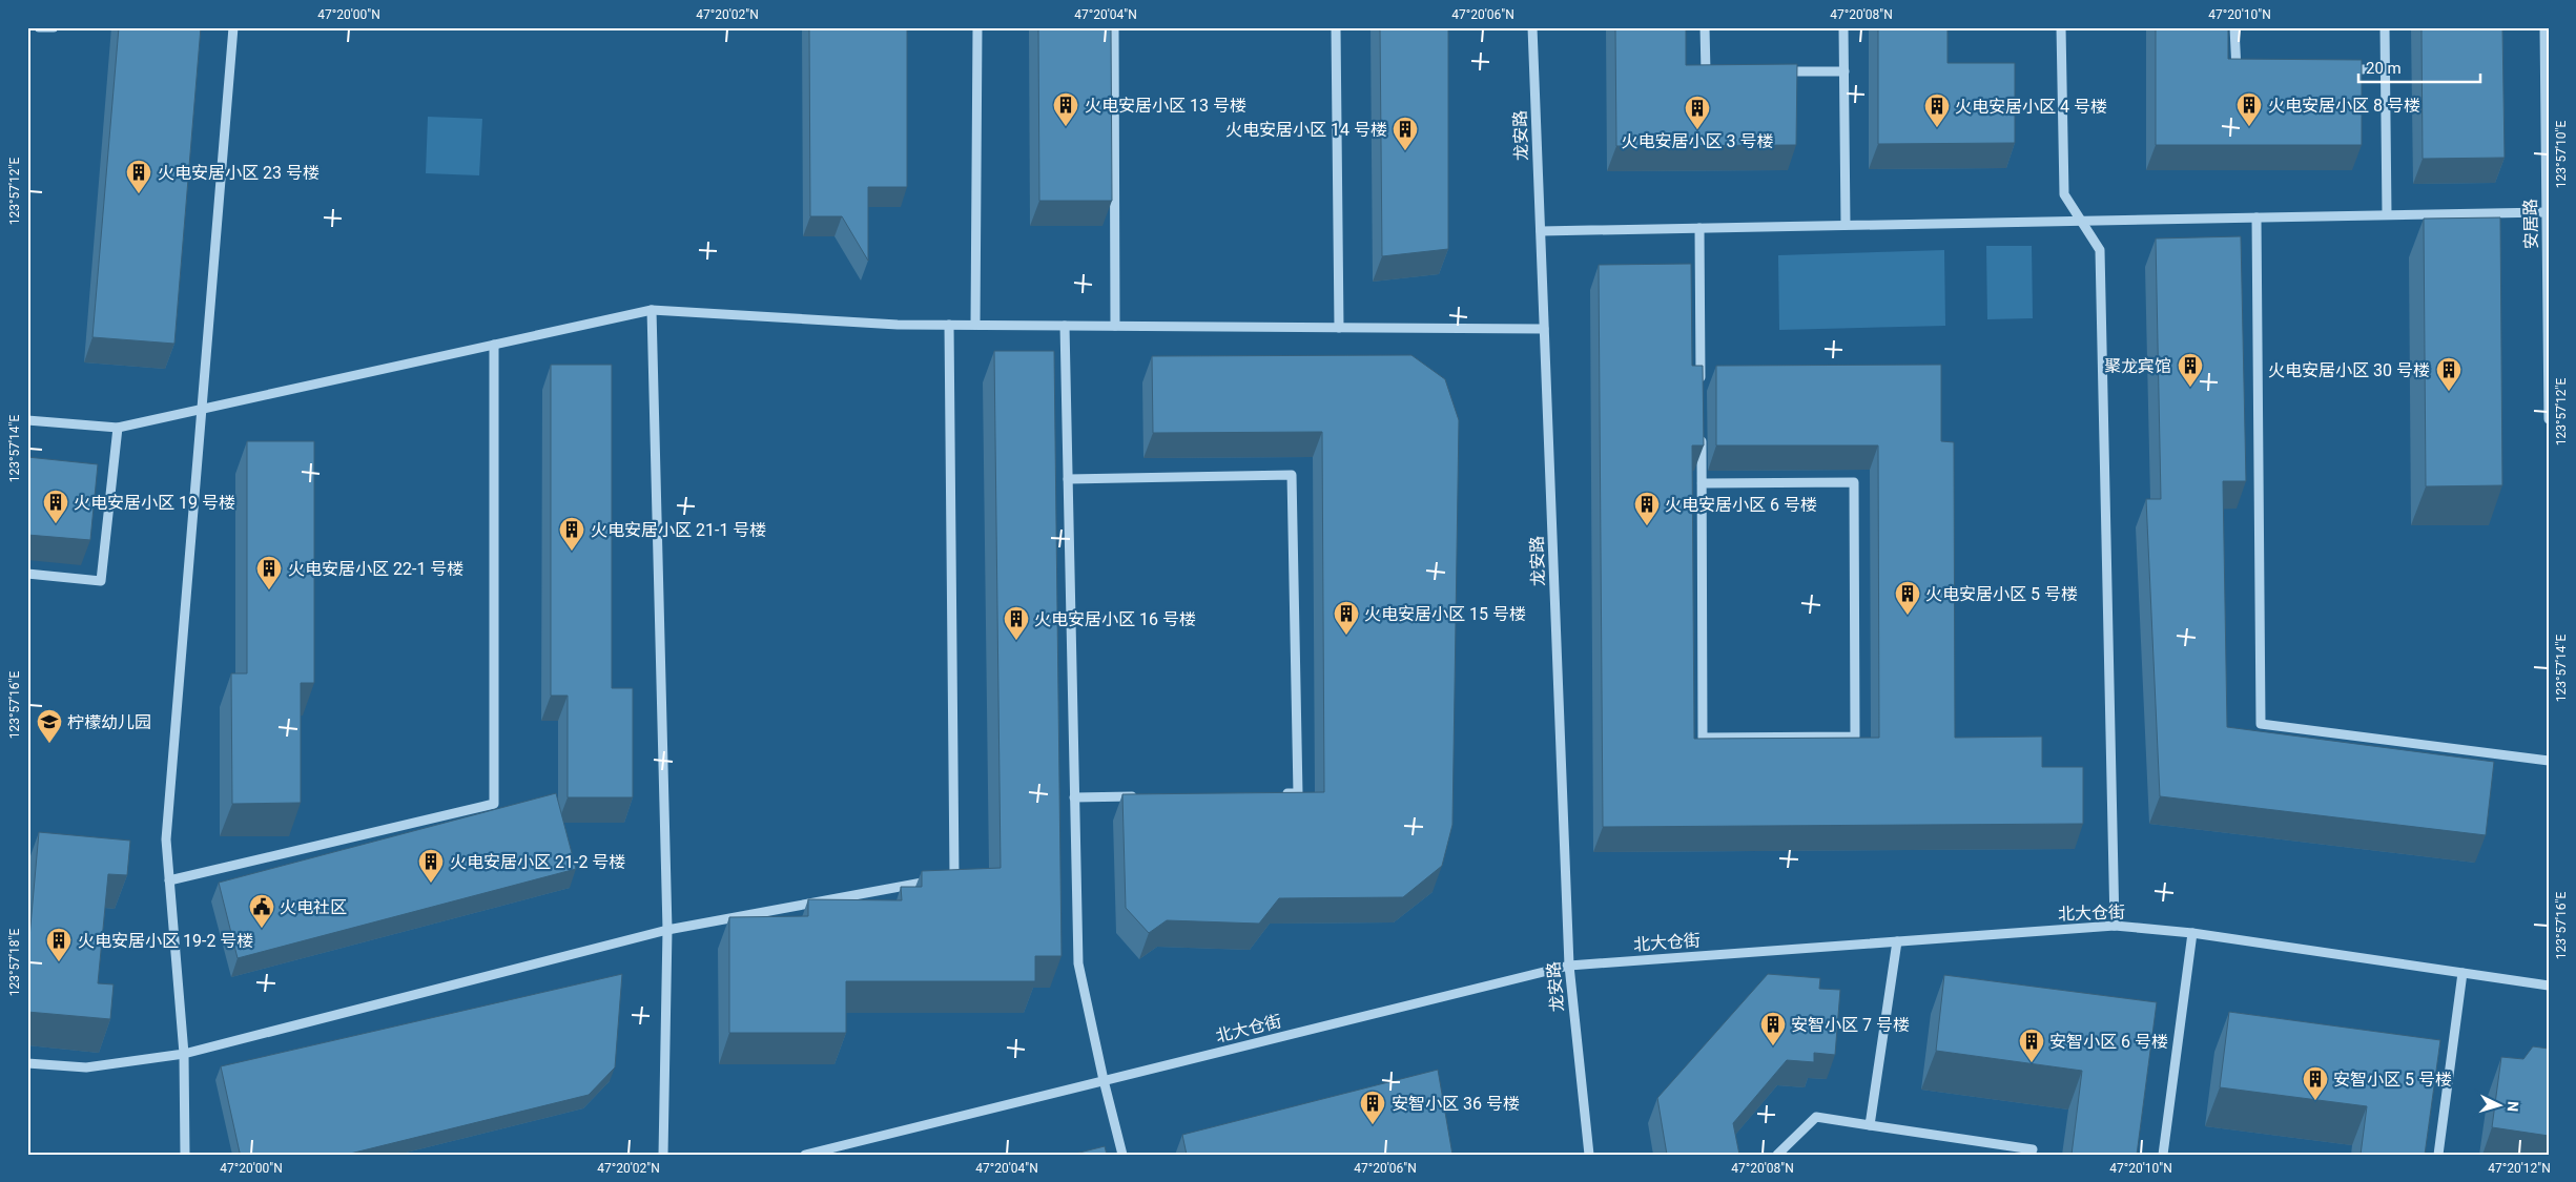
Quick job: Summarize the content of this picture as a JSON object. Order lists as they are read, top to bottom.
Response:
{
  "streets": {
    "street": ["龙安路", "安居路", "北大仓街"]
  },
  "crossings": [
    ["龙安路", "北大仓街"]
  ],
  "places": {
    "building": [
      "火电安居小区 13 号楼",
      "火电安居小区 8 号楼",
      "火电安居小区 4 号楼",
      "火电安居小区 3 号楼",
      "火电安居小区 14 号楼",
      "火电安居小区 23 号楼",
      "聚龙宾馆",
      "火电安居小区 30 号楼",
      "火电安居小区 19 号楼",
      "火电安居小区 6 号楼",
      "火电安居小区 21-1 号楼",
      "火电安居小区 22-1 号楼",
      "火电安居小区 5 号楼",
      "火电安居小区 15 号楼",
      "火电安居小区 16 号楼",
      "火电安居小区 21-2 号楼",
      "火电安居小区 19-2 号楼",
      "安智小区 7 号楼",
      "安智小区 6 号楼",
      "安智小区 5 号楼",
      "安智小区 36 号楼"
    ],
    "school or university": ["柠檬幼儿园"],
    "public building": ["火电社区"]
  },
  "scale_bar": "20 m",
  "north": "right",
  "coordinates": [
    "47°20'00\"N",
    "47°20'02\"N",
    "47°20'04\"N",
    "47°20'06\"N",
    "47°20'08\"N",
    "47°20'10\"N",
    "123°57'10\"E",
    "123°57'12\"E",
    "123°57'14\"E",
    "123°57'16\"E",
    "123°57'18\"E",
    "47°20'12\"N"
  ]
}
